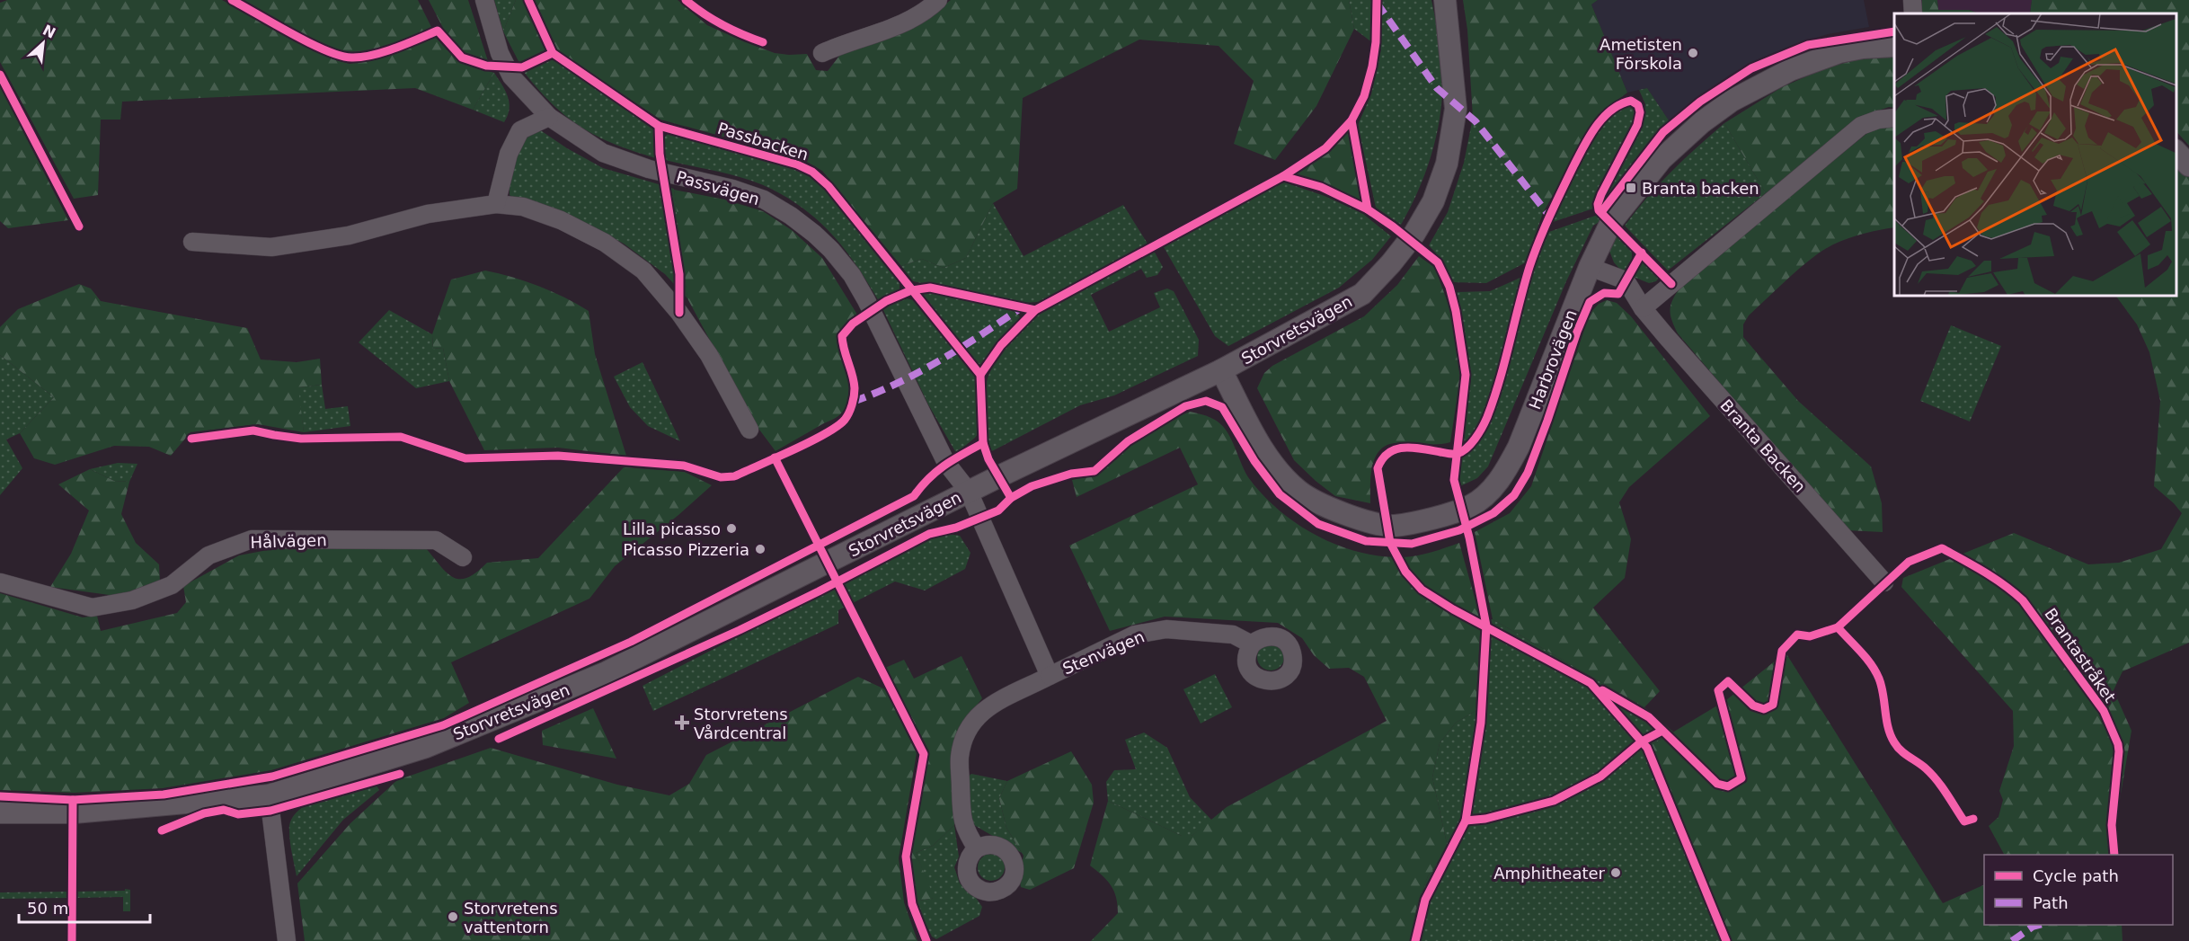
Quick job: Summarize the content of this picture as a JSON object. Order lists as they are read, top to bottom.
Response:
{
  "streets": {
    "street": [
      "Passvägen",
      "Storvretsvägen",
      "Harbrovägen",
      "Branta Backen",
      "Hålvägen",
      "Stenvägen"
    ],
    "cycle path": ["Passbacken", "Brantastråket"]
  },
  "crossings": [
    ["Passvägen", "Storvretsvägen"],
    ["Passvägen", "Stenvägen"],
    ["Storvretsvägen", "Harbrovägen"],
    ["Storvretsvägen", "Stenvägen"],
    ["Harbrovägen", "Branta Backen"]
  ],
  "places": {
    "other": [
      "Ametisten Förskola",
      "Lilla picasso",
      "Picasso Pizzeria",
      "Amphitheater",
      "Storvretens vattentorn"
    ],
    "transit": ["Branta backen"],
    "health": ["Storvretens Vårdcentral"]
  },
  "legend": ["Cycle path", "Path"],
  "scale_bar": "50 m",
  "north": "top right"
}
